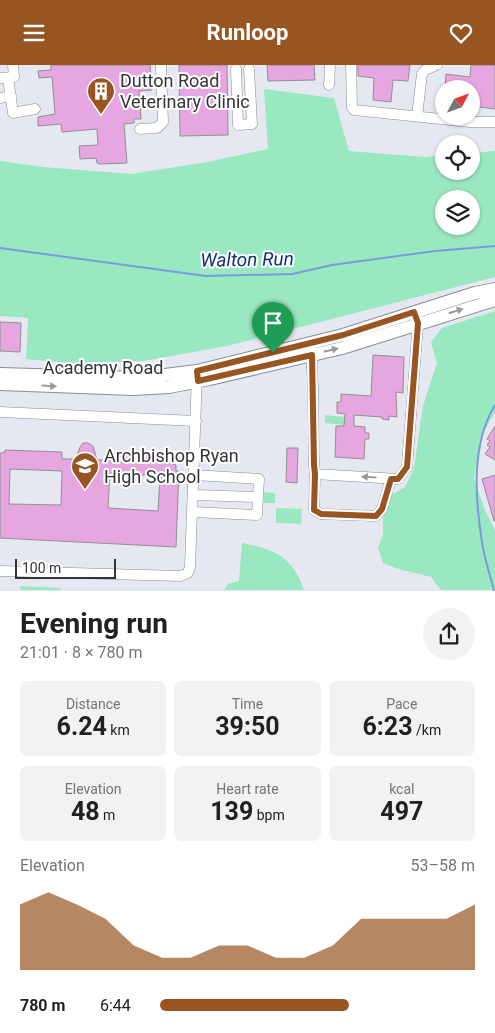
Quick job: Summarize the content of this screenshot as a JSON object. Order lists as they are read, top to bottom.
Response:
{
  "streets": {
    "main road": ["Academy Road"]
  },
  "water": ["Walton Run"],
  "places": {
    "building": ["Dutton Road Veterinary Clinic"],
    "school or university": ["Archbishop Ryan High School"]
  },
  "scale_bar": "100 m",
  "north": "top right",
  "page": {
    "header": "Runloop",
    "scale": "100 m",
    "heading": ["Evening run", "21:01 · 8 × 780 m"],
    "stats": [
      ["Distance", "6.24 km"],
      ["Time", "39:50"],
      ["Pace", "6:23 /km"],
      ["Elevation", "48 m"],
      ["Heart rate", "139 bpm"],
      ["kcal", "497"]
    ],
    "chart": ["Elevation", "53–58 m"],
    "list": [
      {
        "name": "780 m",
        "note": "6:44"
      }
    ]
  }
}
